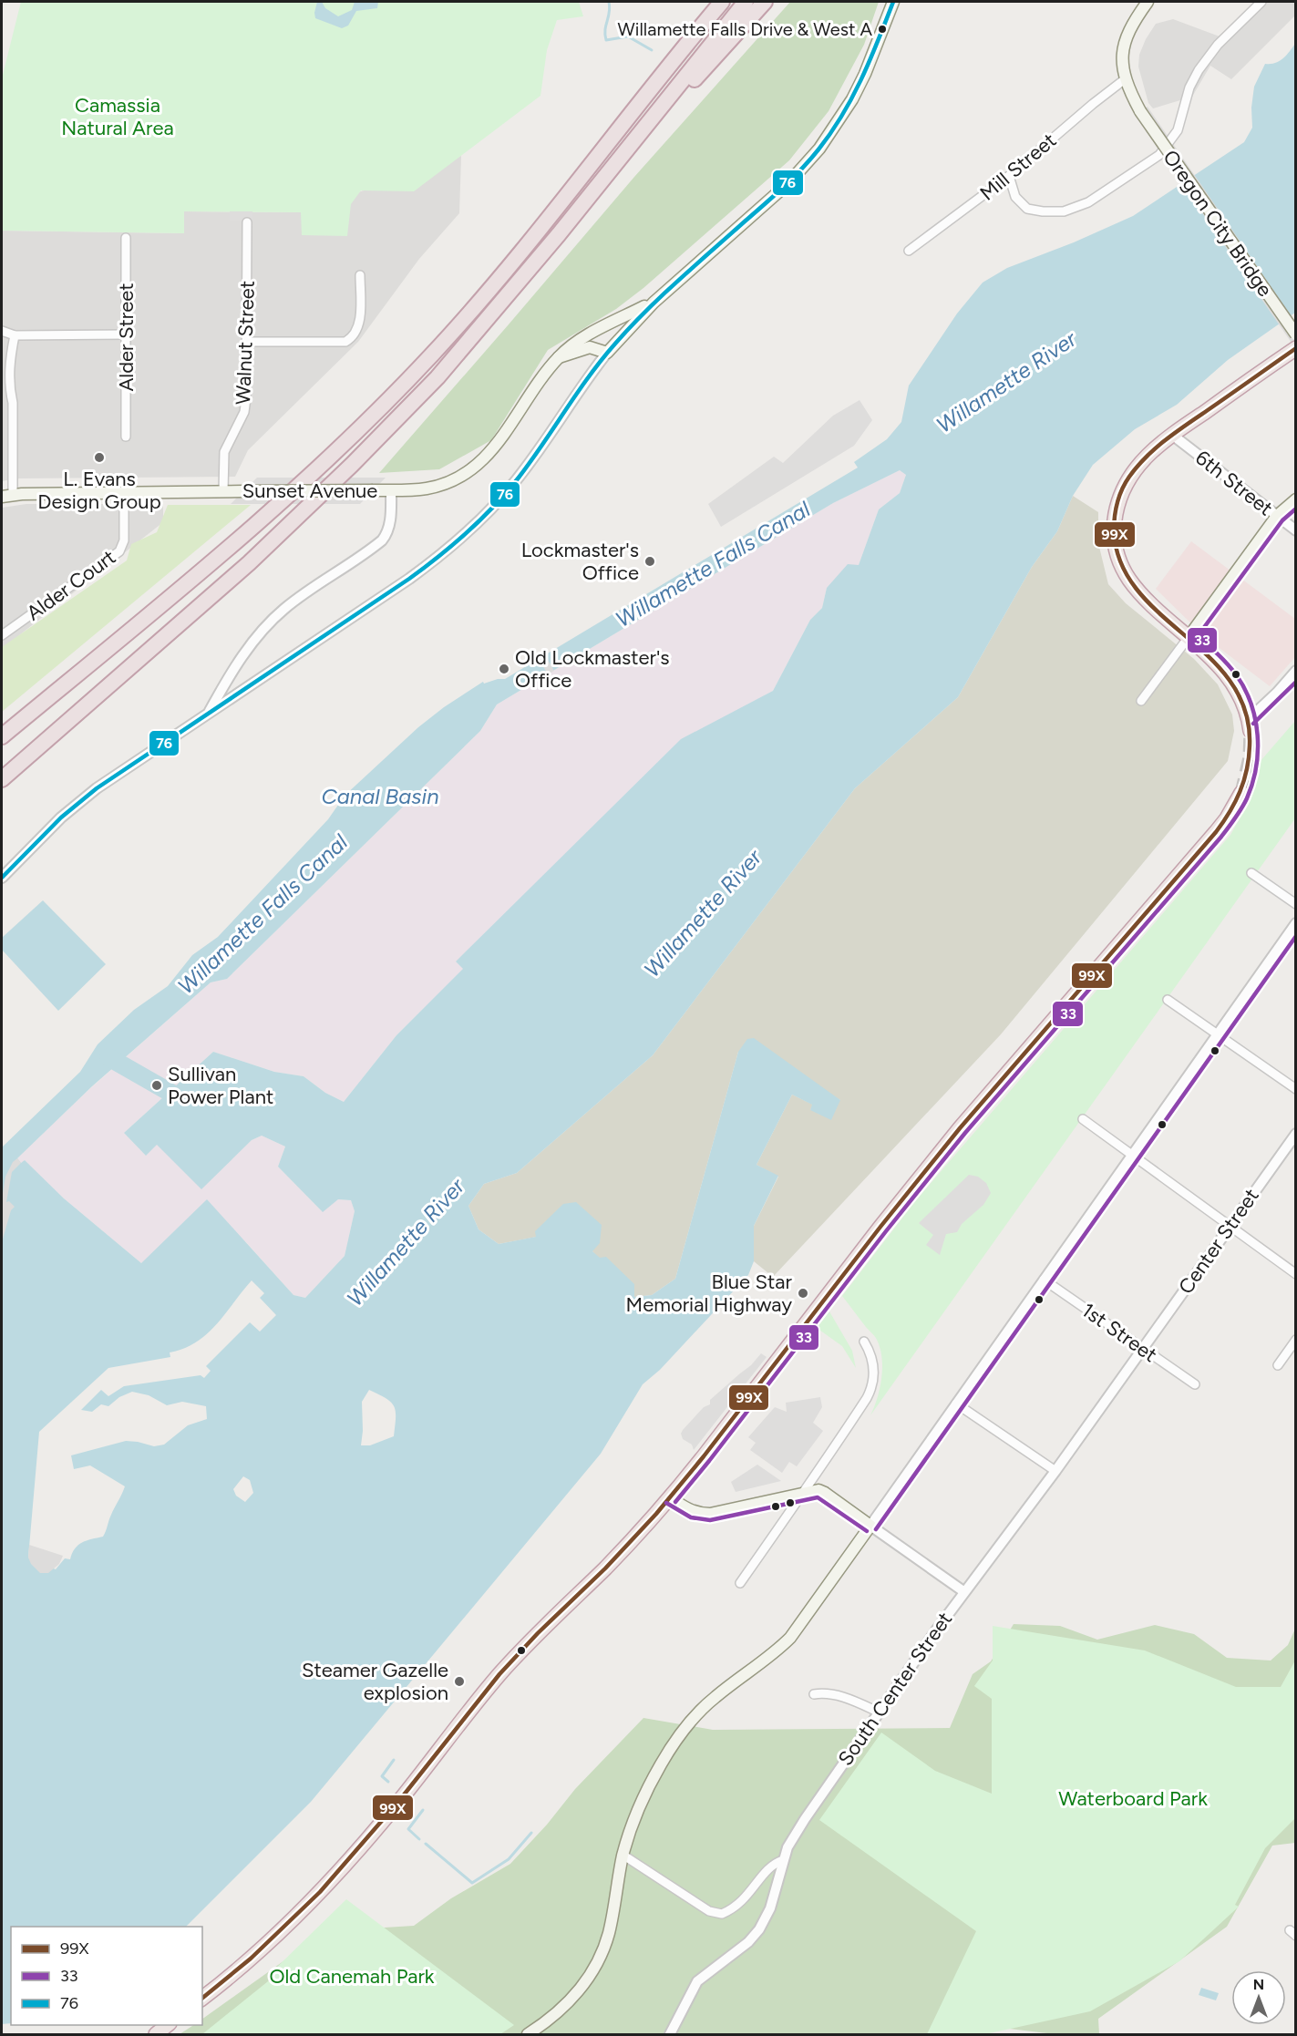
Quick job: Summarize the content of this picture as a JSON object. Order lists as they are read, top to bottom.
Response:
{
  "streets": {
    "main road": ["Oregon City Bridge", "Sunset Avenue"],
    "street": [
      "Mill Street",
      "Alder Street",
      "Walnut Street",
      "6th Street",
      "Alder Court",
      "Center Street",
      "1st Street",
      "South Center Street"
    ]
  },
  "crossings": [
    ["Mill Street", "Oregon City Bridge"],
    ["Walnut Street", "Sunset Avenue"],
    ["Sunset Avenue", "Alder Court"],
    ["Center Street", "1st Street"],
    ["Center Street", "South Center Street"],
    ["1st Street", "South Center Street"]
  ],
  "water": ["Willamette River", "Willamette Falls Canal", "Canal Basin"],
  "parks": ["Camassia Natural Area", "Waterboard Park", "Old Canemah Park"],
  "places": [
    "Willamette Falls Drive & West A",
    "L. Evans Design Group",
    "Lockmaster's Office",
    "Old Lockmaster's Office",
    "Sullivan Power Plant",
    "Blue Star Memorial Highway",
    "Steamer Gazelle explosion"
  ],
  "lines": ["transit line 76", "transit line 99X", "transit line 33"],
  "legend": ["99X", "33", "76"],
  "north": "top"
}
